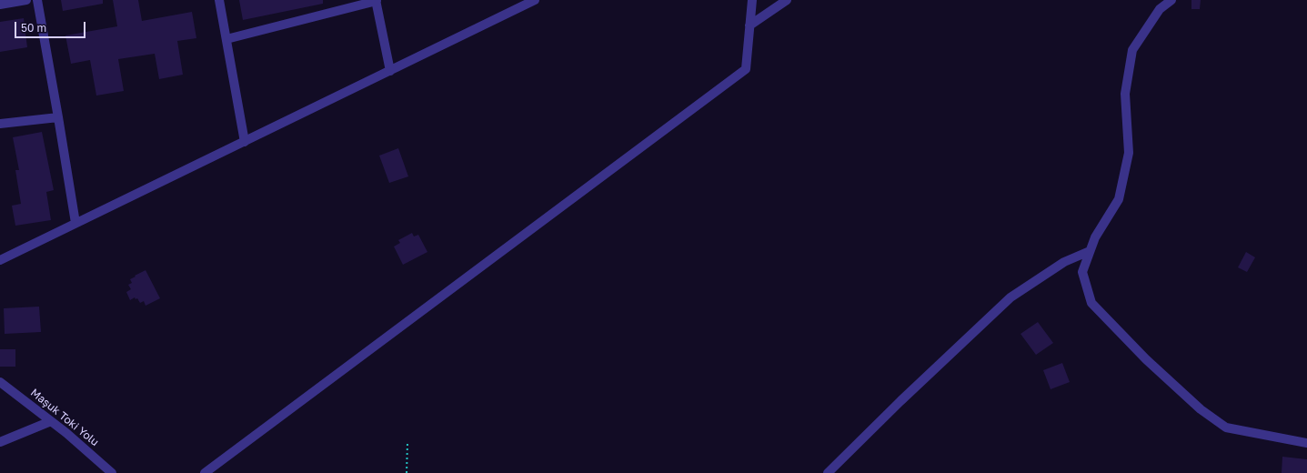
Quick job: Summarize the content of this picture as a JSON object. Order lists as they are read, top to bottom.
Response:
{
  "streets": {
    "street": ["Maşuk Toki Yolu"]
  },
  "scale_bar": "50 m"
}
